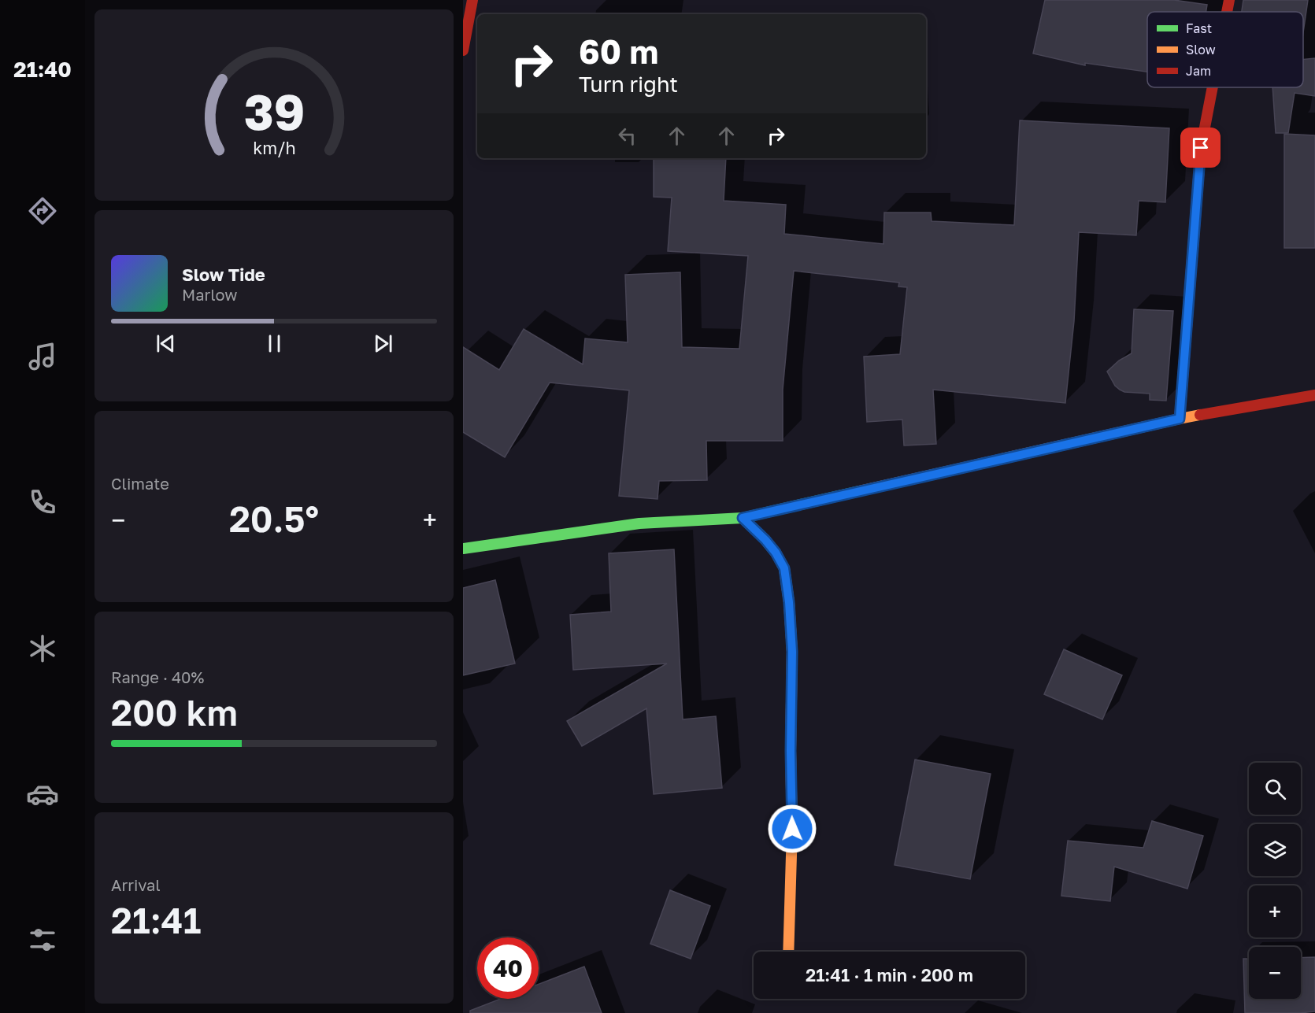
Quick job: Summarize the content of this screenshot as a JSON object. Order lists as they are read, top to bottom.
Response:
{
  "legend": ["Fast", "Slow", "Jam"],
  "page": {
    "tabs": "21:40",
    "turn": ["60 m", "Turn right"],
    "song": ["Slow Tide", "Marlow"],
    "tile": [
      "Climate",
      ["Range · 40%", "200 km"],
      ["Arrival", "21:41"]
    ],
    "heat": ["−", "20.5°", "+"],
    "map_buttons": ["+", "−"],
    "limit": "40",
    "trip": "21:41 · 1 min · 200 m",
    "gauge": ["39", "km/h"]
  }
}
